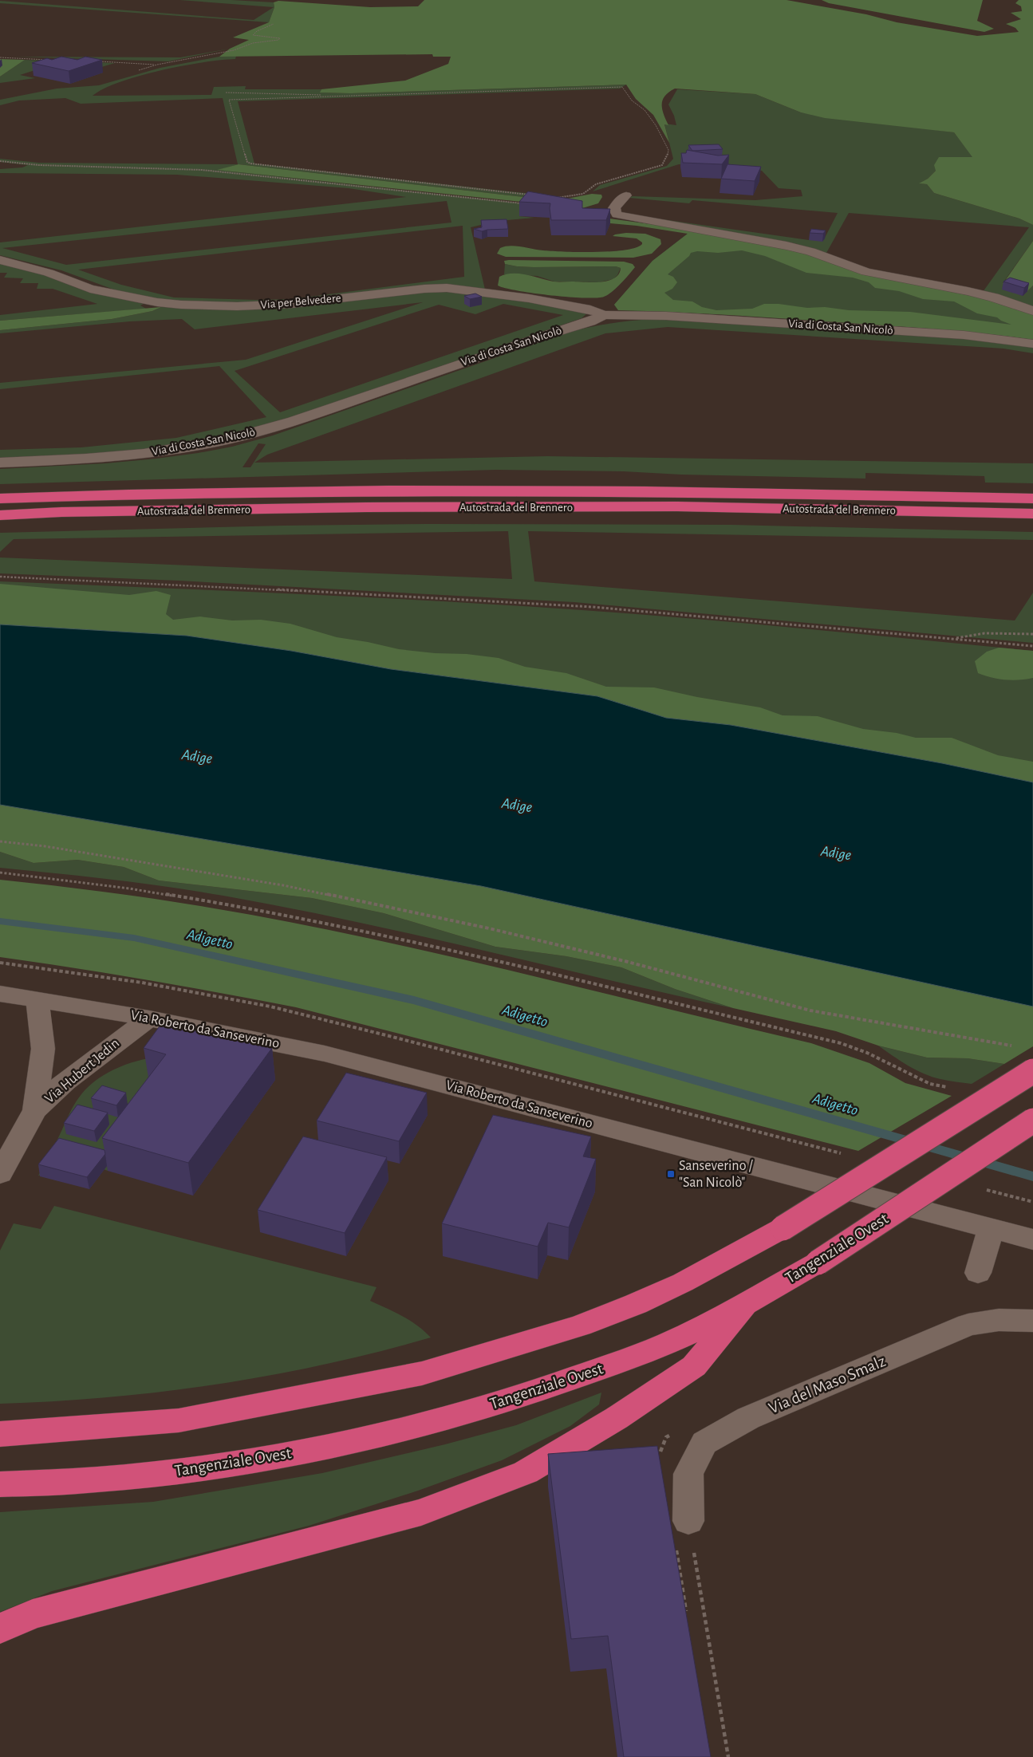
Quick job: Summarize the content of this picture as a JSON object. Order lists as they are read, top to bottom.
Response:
{
  "streets": {
    "highway": ["Autostrada del Brennero", "Tangenziale Ovest"],
    "street": [
      "Via per Belvedere",
      "Via di Costa San Nicolò",
      "Via Roberto da Sanseverino",
      "Via Hubert Jedin",
      "Via del Maso Smalz"
    ]
  },
  "crossings": [
    ["Via per Belvedere", "Via di Costa San Nicolò"],
    ["Via Roberto da Sanseverino", "Via Hubert Jedin"]
  ],
  "water": ["Adige", "Adigetto"],
  "places": {
    "transit": ["Sanseverino / \"San Nicolò\""]
  }
}
